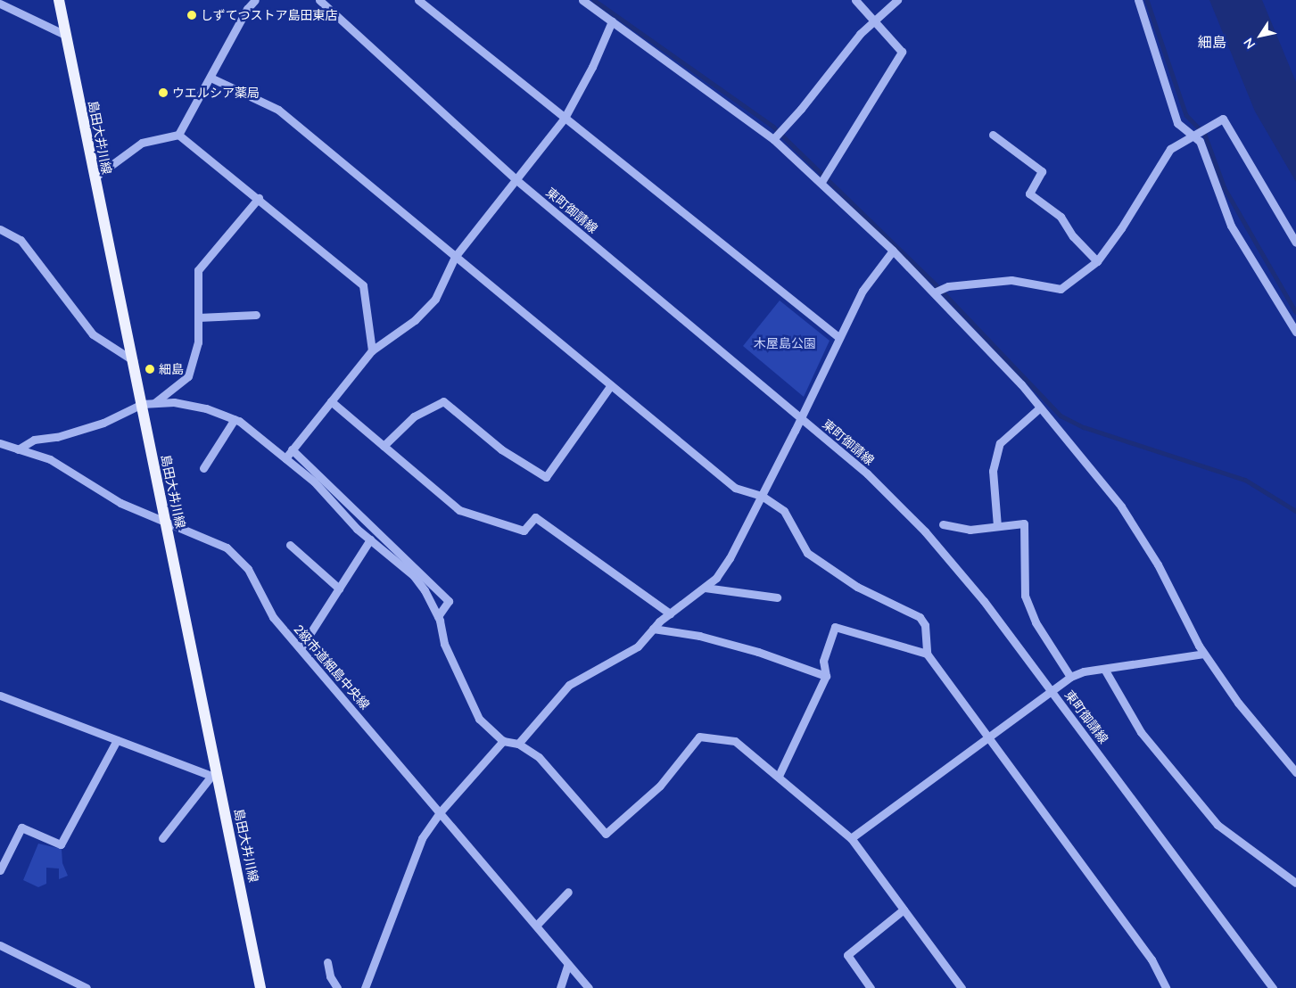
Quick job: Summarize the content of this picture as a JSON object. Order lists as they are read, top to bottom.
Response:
{
  "streets": {
    "main road": ["島田大井川線"],
    "street": ["東町御請線", "2級市道細島中央線"]
  },
  "crossings": [
    ["島田大井川線", "2級市道細島中央線"]
  ],
  "districts": ["細島"],
  "parks": ["木屋島公園"],
  "places": ["しずてつストア島田東店", "ウエルシア薬局", "細島"],
  "north": "bottom left"
}
